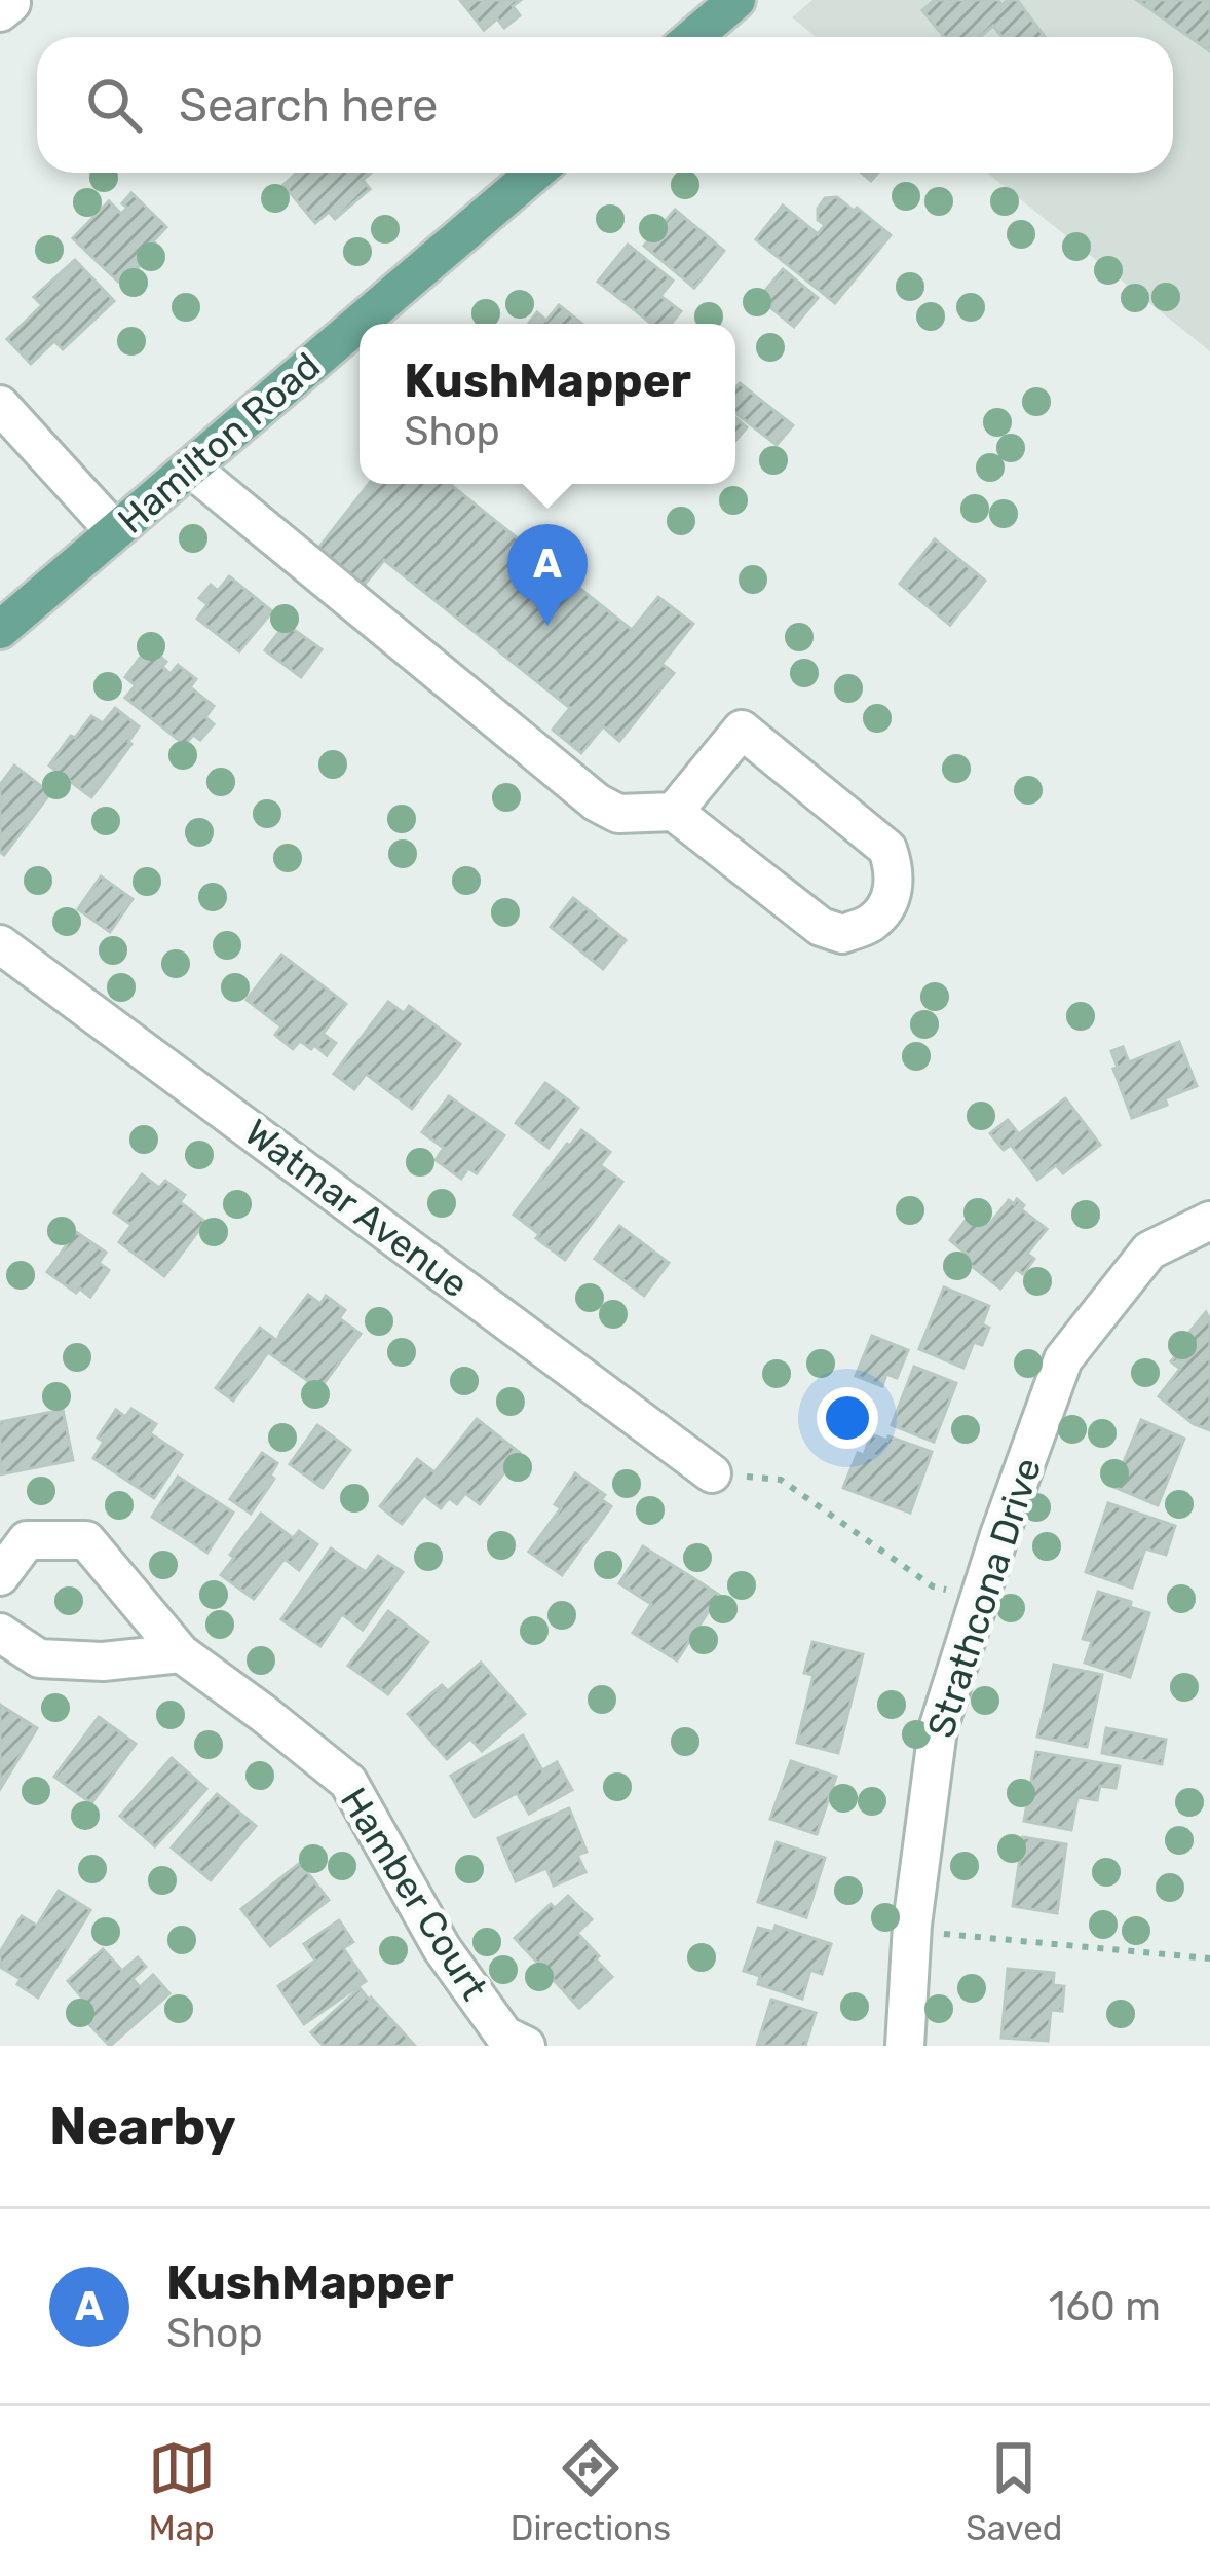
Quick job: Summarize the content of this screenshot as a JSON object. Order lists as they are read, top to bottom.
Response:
{
  "streets": {
    "main road": ["Hamilton Road"],
    "street": ["Watmar Avenue", "Strathcona Drive", "Hamber Court"]
  },
  "page": {
    "search": "Search here",
    "popup": ["KushMapper", "Shop"],
    "pins": "A",
    "heading": "Nearby",
    "list": [
      {
        "mark": "A",
        "name": "KushMapper",
        "note": "Shop",
        "value": "160 m"
      }
    ],
    "nav": ["Map", "Directions", "Saved"]
  }
}
